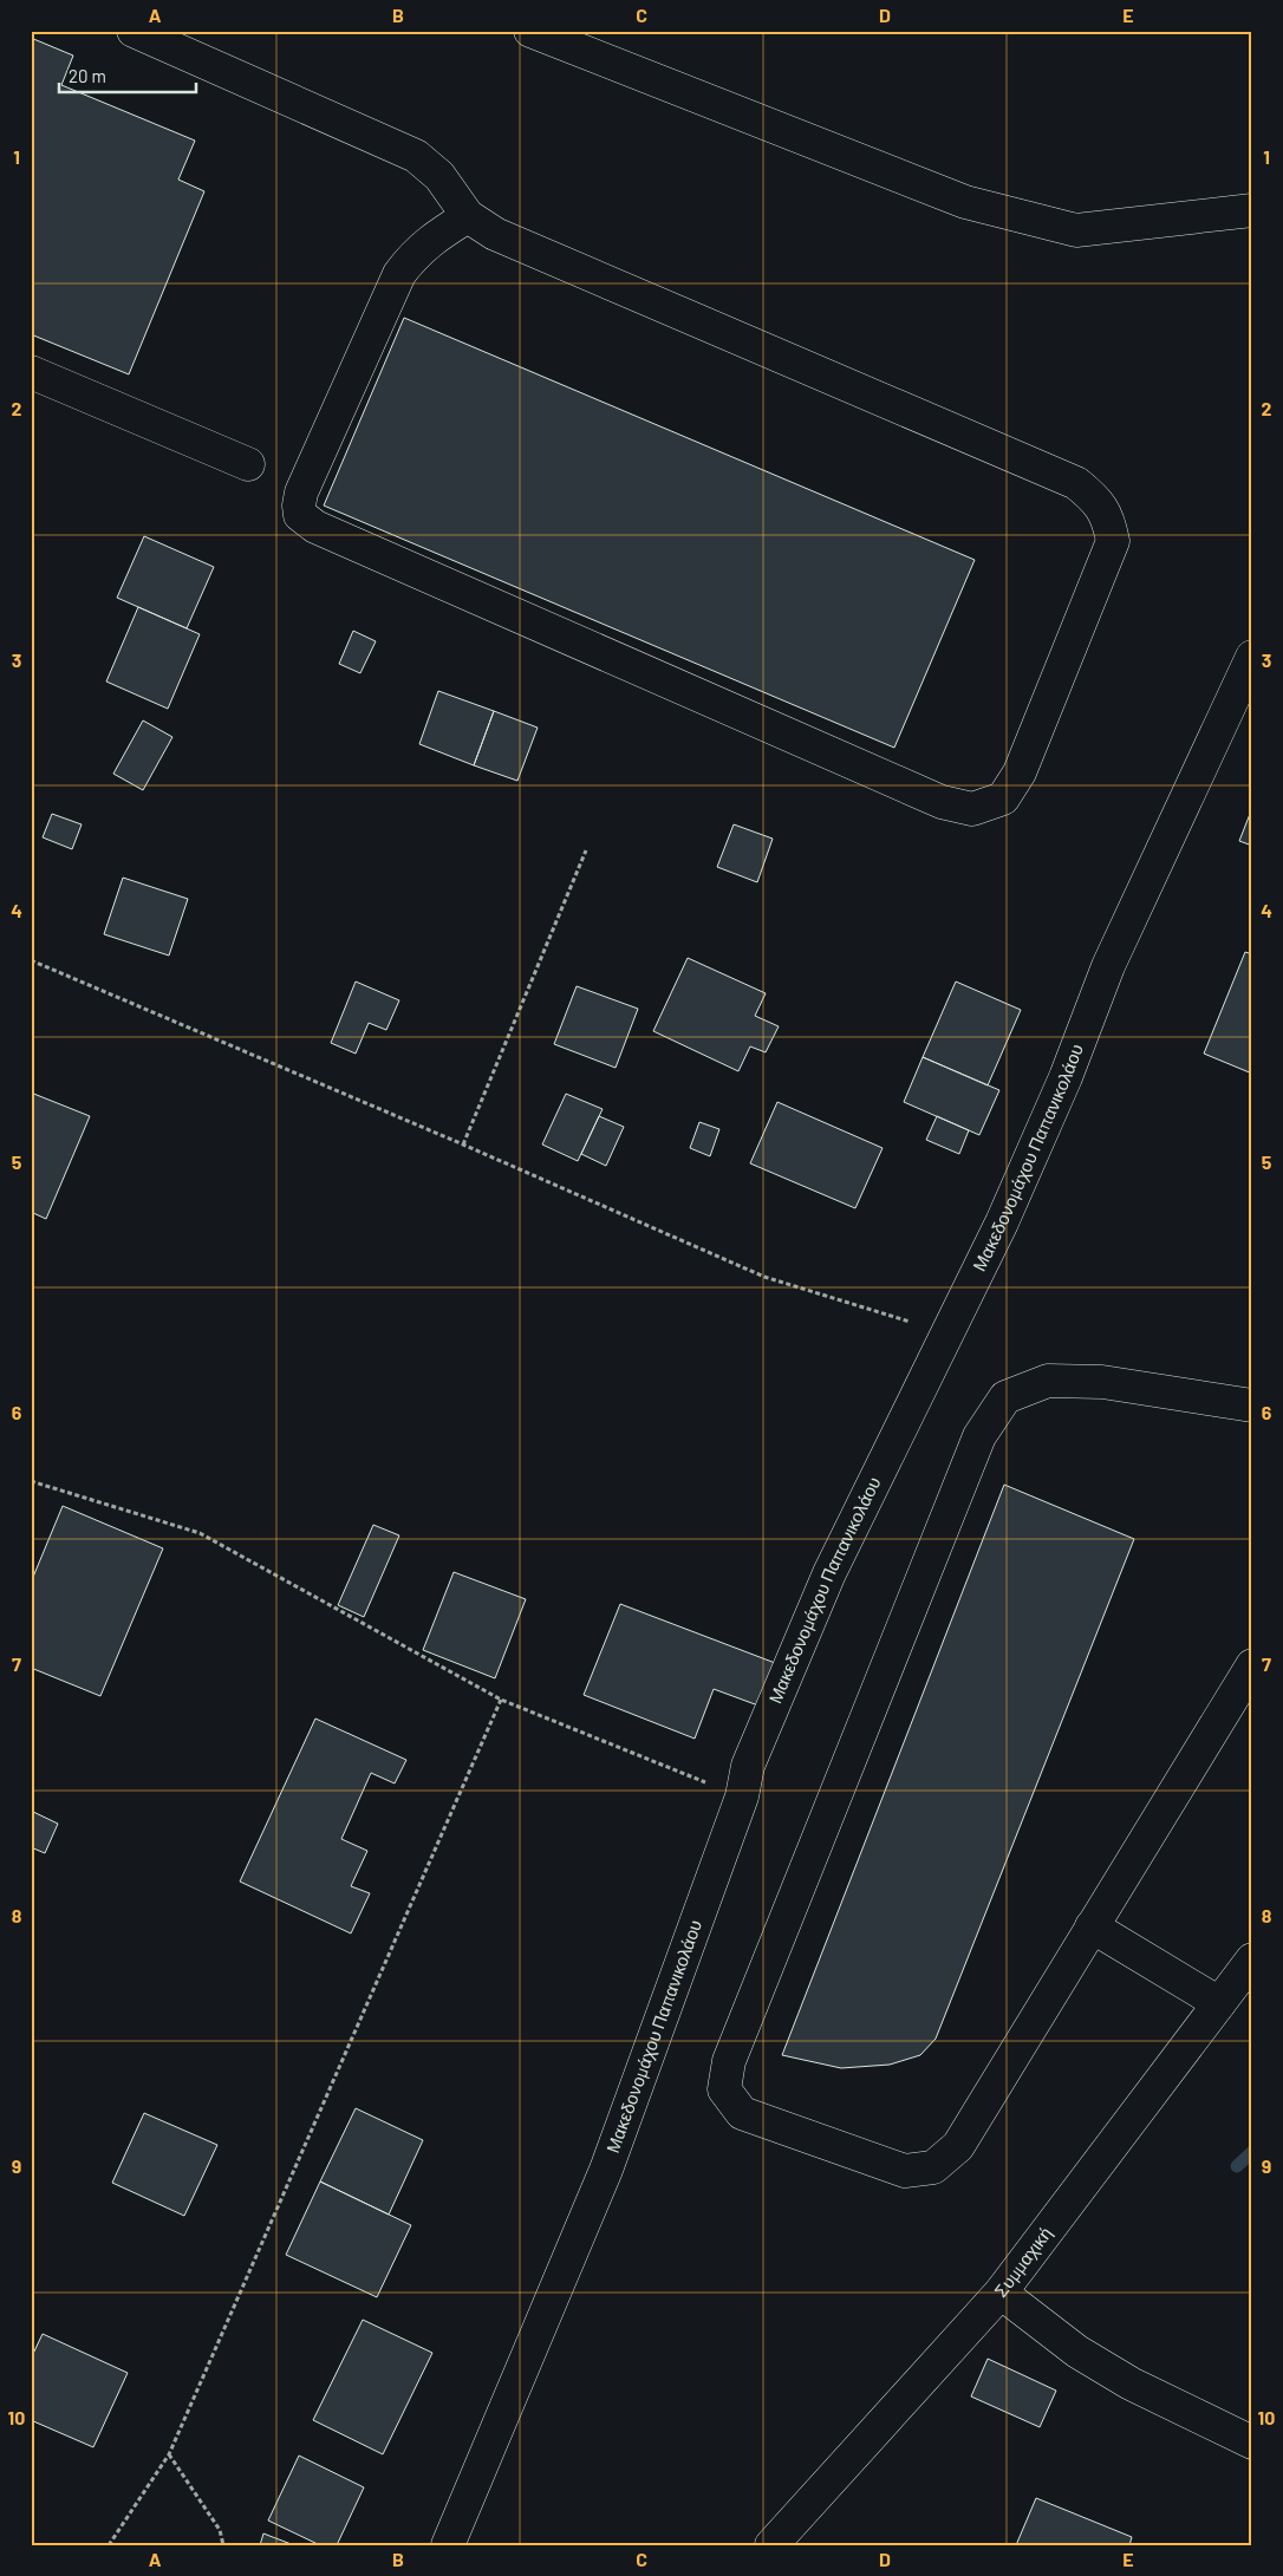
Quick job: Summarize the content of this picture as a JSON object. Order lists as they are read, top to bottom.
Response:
{
  "streets": {
    "street": ["Μακεδονομάχου Παπανικολάου", "Συμμαχική"]
  },
  "scale_bar": "20 m",
  "grid": {
    "columns": [
      "A",
      "B",
      "C",
      "D",
      "E"
    ],
    "rows": [
      "1",
      "2",
      "3",
      "4",
      "5",
      "6",
      "7",
      "8",
      "9",
      "10"
    ]
  }
}
